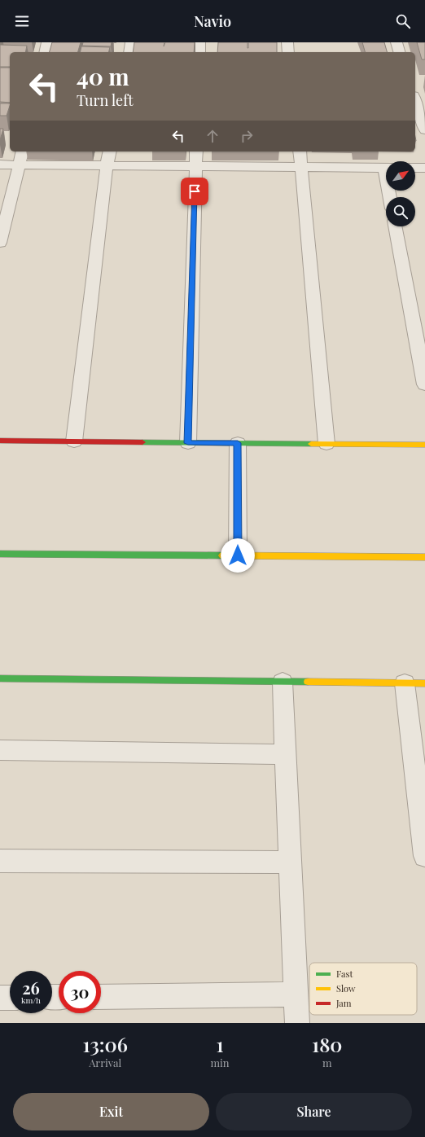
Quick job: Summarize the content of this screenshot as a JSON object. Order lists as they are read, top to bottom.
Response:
{
  "legend": ["Fast", "Slow", "Jam"],
  "north": "top right",
  "page": {
    "header": "Navio",
    "turn": ["40 m", "Turn left"],
    "speed": "26 km/h",
    "limit": "30",
    "eta": [
      "13:06",
      "Arrival",
      "1",
      "min",
      "180",
      "m"
    ],
    "buttons": ["Exit", "Share"]
  }
}
